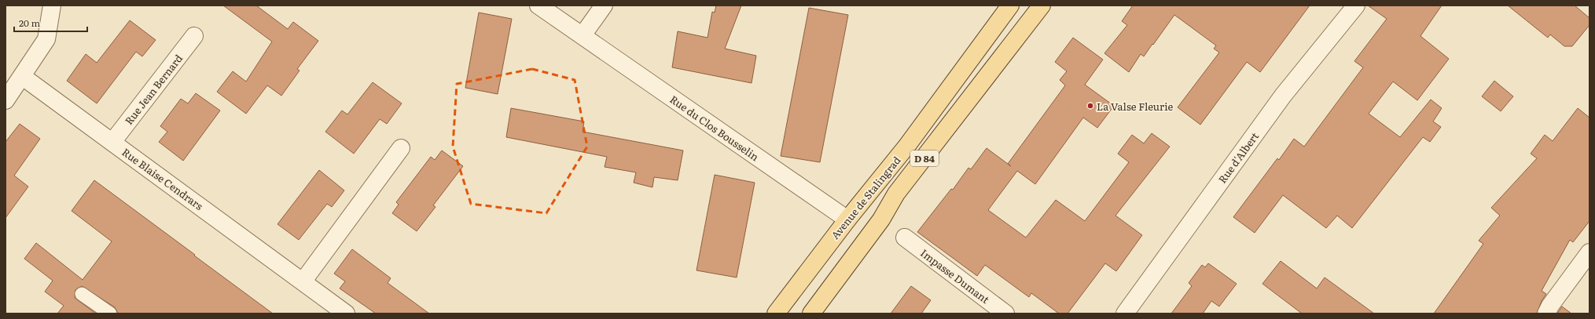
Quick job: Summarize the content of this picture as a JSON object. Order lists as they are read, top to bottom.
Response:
{
  "streets": {
    "main road": ["D 84", "Avenue de Stalingrad"],
    "street": [
      "Rue Jean Bernard",
      "Rue du Clos Bousselin",
      "Rue d'Albert",
      "Rue Blaise Cendrars",
      "Impasse Dumant"
    ]
  },
  "crossings": [
    ["Rue Jean Bernard", "Rue Blaise Cendrars"],
    ["Rue du Clos Bousselin", "Avenue de Stalingrad"]
  ],
  "places": ["La Valse Fleurie"],
  "scale_bar": "20 m"
}
